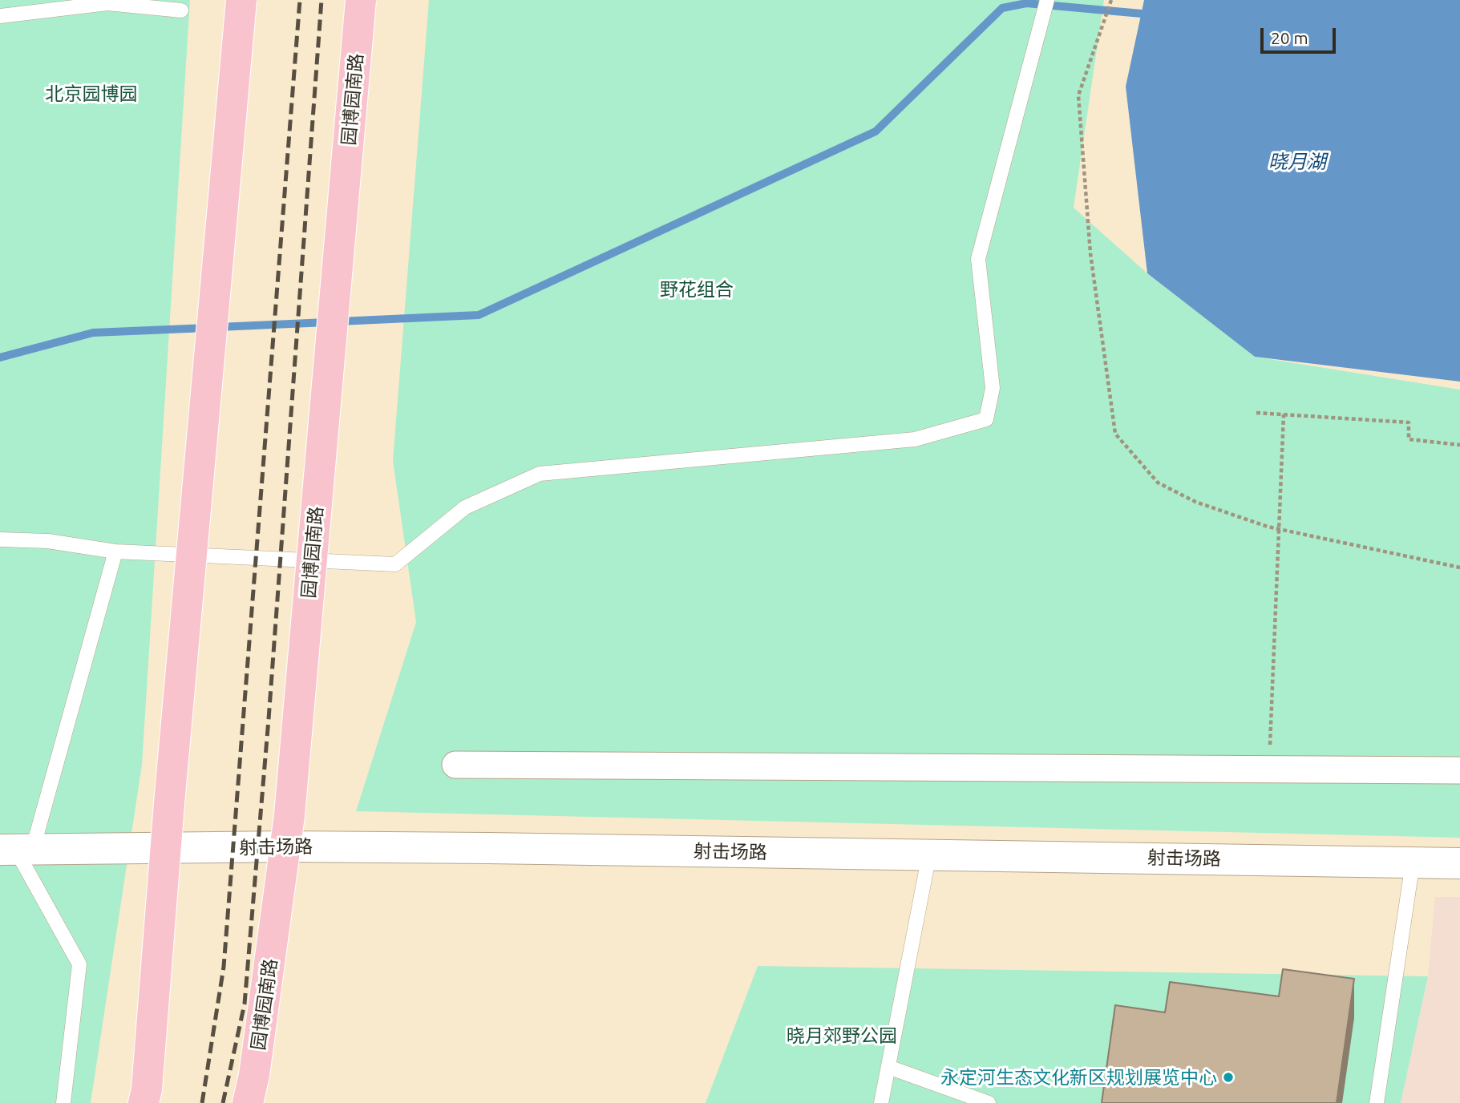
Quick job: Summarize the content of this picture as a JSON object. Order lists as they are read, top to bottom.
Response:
{
  "streets": {
    "main road": ["园博园南路"],
    "street": ["射击场路"]
  },
  "crossings": [
    ["园博园南路", "射击场路"]
  ],
  "water": ["晓月湖"],
  "parks": ["北京园博园", "野花组合", "晓月郊野公园"],
  "places": ["永定河生态文化新区规划展览中心"],
  "scale_bar": "20 m"
}
